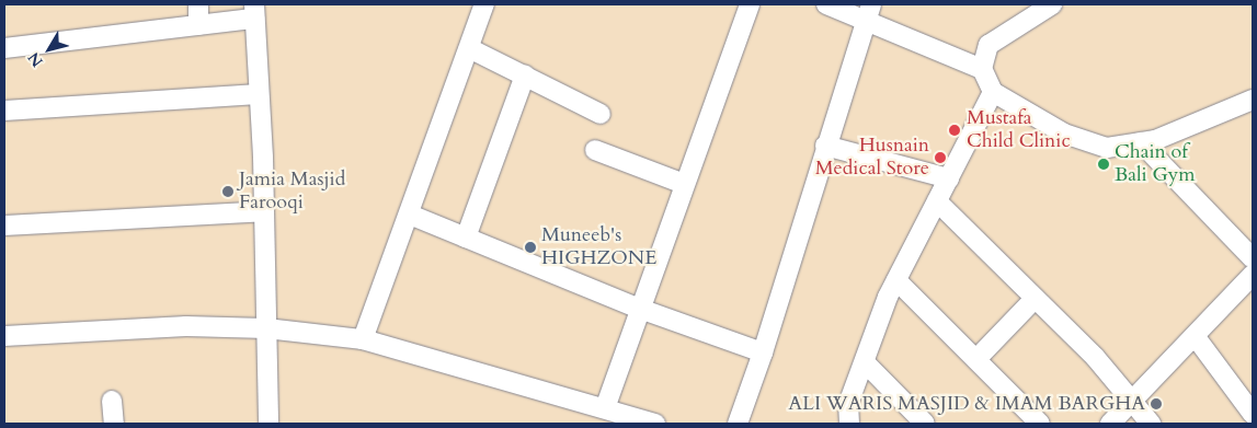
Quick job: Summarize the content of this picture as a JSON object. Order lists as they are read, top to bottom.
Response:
{
  "places": [
    "Mustafa Child Clinic",
    "Husnain Medical Store",
    "Chain of Bali Gym",
    "Jamia Masjid Farooqi",
    "Muneeb's HIGHZONE",
    "ALI WARIS MASJID & IMAM BARGHA"
  ],
  "north": "bottom left"
}
